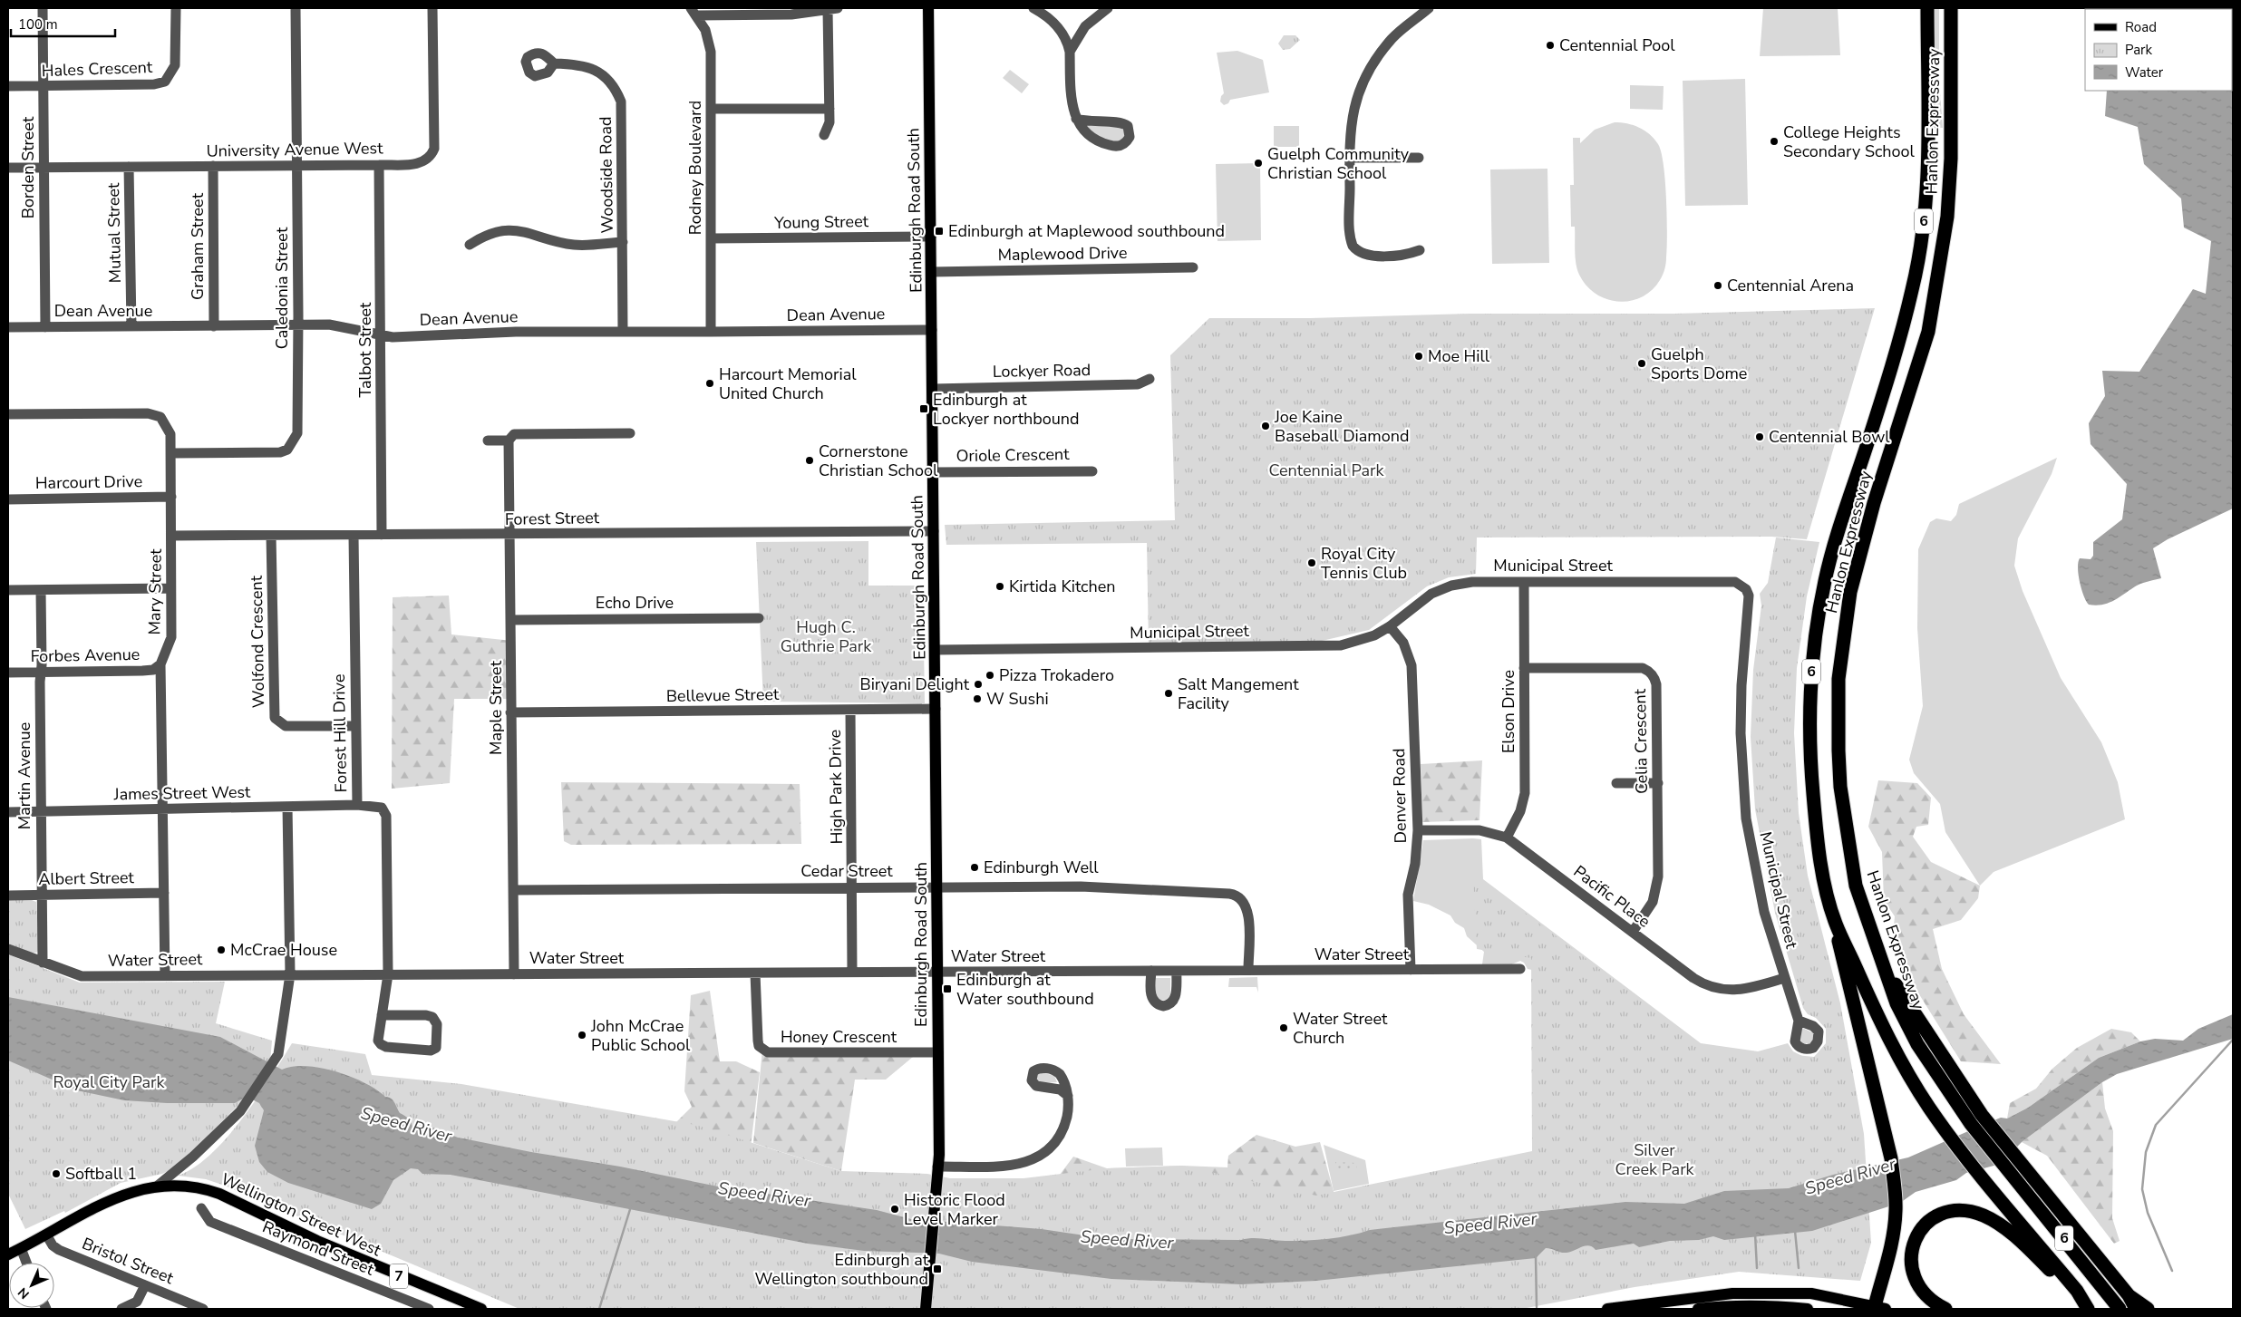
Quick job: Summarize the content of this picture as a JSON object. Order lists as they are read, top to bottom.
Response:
{
  "streets": {
    "highway": ["Hanlon Expressway", "6"],
    "main road": ["Edinburgh Road South", "Wellington Street West", "7"],
    "street": [
      "Hales Crescent",
      "University Avenue West",
      "Borden Street",
      "Rodney Boulevard",
      "Woodside Road",
      "Young Street",
      "Mutual Street",
      "Graham Street",
      "Maplewood Drive",
      "Caledonia Street",
      "Dean Avenue",
      "Talbot Street",
      "Lockyer Road",
      "Oriole Crescent",
      "Harcourt Drive",
      "Forest Street",
      "Municipal Street",
      "Mary Street",
      "Echo Drive",
      "Wolfond Crescent",
      "Forbes Avenue",
      "Bellevue Street",
      "Maple Street",
      "Elson Drive",
      "Forest Hill Drive",
      "Celia Crescent",
      "Martin Avenue",
      "High Park Drive",
      "James Street West",
      "Denver Road",
      "Cedar Street",
      "Albert Street",
      "Pacific Place",
      "Water Street",
      "Honey Crescent",
      "Raymond Street",
      "Bristol Street"
    ]
  },
  "crossings": [
    ["Hales Crescent", "Borden Street"],
    ["University Avenue West", "Borden Street"],
    ["University Avenue West", "Mutual Street"],
    ["University Avenue West", "Graham Street"],
    ["University Avenue West", "Caledonia Street"],
    ["University Avenue West", "Talbot Street"],
    ["Borden Street", "Dean Avenue"],
    ["Rodney Boulevard", "Young Street"],
    ["Rodney Boulevard", "Dean Avenue"],
    ["Woodside Road", "Dean Avenue"],
    ["Edinburgh Road South", "Young Street"],
    ["Edinburgh Road South", "Maplewood Drive"],
    ["Edinburgh Road South", "Dean Avenue"],
    ["Edinburgh Road South", "Lockyer Road"],
    ["Edinburgh Road South", "Oriole Crescent"],
    ["Edinburgh Road South", "Forest Street"],
    ["Edinburgh Road South", "Municipal Street"],
    ["Edinburgh Road South", "Bellevue Street"],
    ["Edinburgh Road South", "Cedar Street"],
    ["Edinburgh Road South", "Water Street"],
    ["Edinburgh Road South", "Honey Crescent"],
    ["Mutual Street", "Dean Avenue"],
    ["Graham Street", "Dean Avenue"],
    ["Caledonia Street", "Dean Avenue"],
    ["Caledonia Street", "Mary Street"],
    ["Dean Avenue", "Talbot Street"],
    ["Talbot Street", "Forest Street"],
    ["Harcourt Drive", "Mary Street"],
    ["Forest Street", "Mary Street"],
    ["Forest Street", "Wolfond Crescent"],
    ["Forest Street", "Maple Street"],
    ["Forest Street", "Forest Hill Drive"],
    ["Municipal Street", "Elson Drive"],
    ["Municipal Street", "Denver Road"],
    ["Municipal Street", "Pacific Place"],
    ["Mary Street", "Forbes Avenue"],
    ["Mary Street", "James Street West"],
    ["Mary Street", "Albert Street"],
    ["Mary Street", "Water Street"],
    ["Echo Drive", "Maple Street"],
    ["Wolfond Crescent", "Forest Hill Drive"],
    ["Forbes Avenue", "Martin Avenue"],
    ["Bellevue Street", "Maple Street"],
    ["Bellevue Street", "High Park Drive"],
    ["Maple Street", "Cedar Street"],
    ["Maple Street", "Water Street"],
    ["Elson Drive", "Celia Crescent"],
    ["Elson Drive", "Pacific Place"],
    ["Forest Hill Drive", "James Street West"],
    ["Forest Hill Drive", "Water Street"],
    ["Celia Crescent", "Pacific Place"],
    ["Martin Avenue", "James Street West"],
    ["Martin Avenue", "Albert Street"],
    ["Martin Avenue", "Water Street"],
    ["High Park Drive", "Cedar Street"],
    ["High Park Drive", "Water Street"],
    ["Denver Road", "Pacific Place"],
    ["Denver Road", "Water Street"],
    ["Cedar Street", "Water Street"],
    ["Water Street", "Honey Crescent"],
    ["Wellington Street West", "Bristol Street"]
  ],
  "water": ["Speed River"],
  "parks": [
    "Centennial Park",
    "Hugh C. Guthrie Park",
    "Royal City Park",
    "Silver Creek Park"
  ],
  "places": {
    "other": [
      "Centennial Pool",
      "College Heights Secondary School",
      "Guelph Community Christian School",
      "Centennial Arena",
      "Moe Hill",
      "Guelph Sports Dome",
      "Harcourt Memorial United Church",
      "Joe Kaine Baseball Diamond",
      "Centennial Bowl",
      "Cornerstone Christian School",
      "Royal City Tennis Club",
      "Kirtida Kitchen",
      "Pizza Trokadero",
      "Biryani Delight",
      "Salt Mangement Facility",
      "W Sushi",
      "Edinburgh Well",
      "McCrae House",
      "Water Street Church",
      "John McCrae Public School",
      "Softball 1",
      "Historic Flood Level Marker"
    ],
    "transit": [
      "Edinburgh at Maplewood southbound",
      "Edinburgh at Lockyer northbound",
      "Edinburgh at Water southbound",
      "Edinburgh at Wellington southbound"
    ]
  },
  "legend": ["Road", "Park", "Water"],
  "scale_bar": "100 m",
  "north": "bottom left"
}
